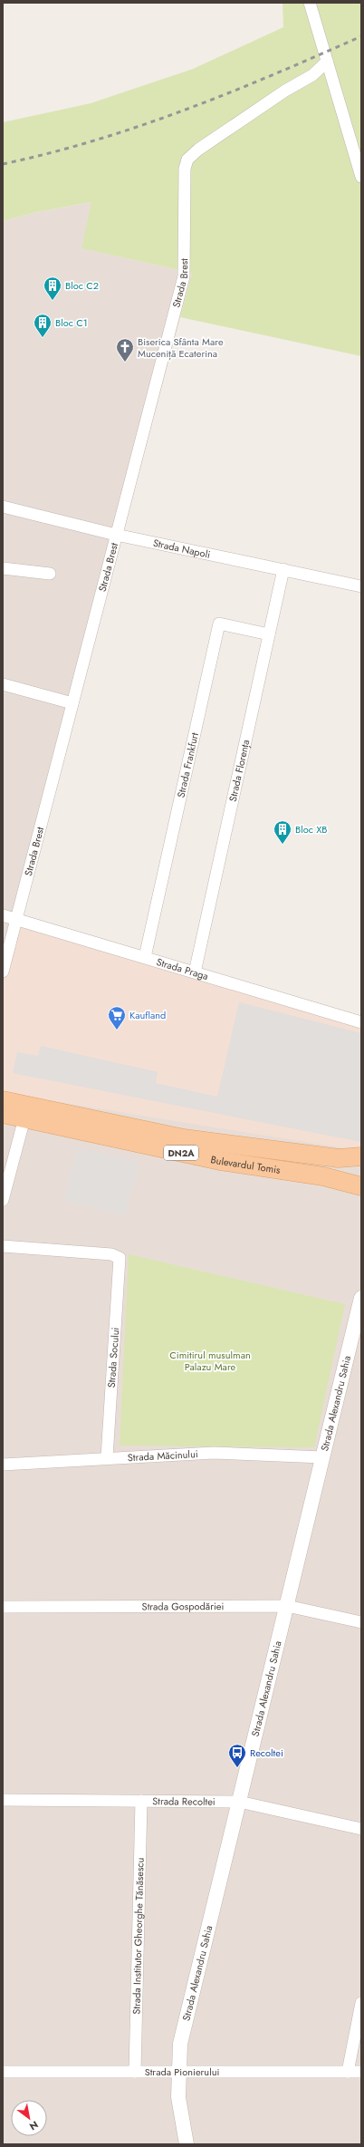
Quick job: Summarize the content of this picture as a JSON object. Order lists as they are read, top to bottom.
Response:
{
  "streets": {
    "main road": ["DN2A", "Bulevardul Tomis"],
    "street": [
      "Strada Brest",
      "Strada Napoli",
      "Strada Frankfurt",
      "Strada Florența",
      "Strada Praga",
      "Strada Socului",
      "Strada Alexandru Sahia",
      "Strada Măcinului",
      "Strada Gospodăriei",
      "Strada Recoltei",
      "Strada Institutor Gheorghe Tănăsescu",
      "Strada Pionierului"
    ]
  },
  "crossings": [
    ["Strada Brest", "Strada Napoli"],
    ["Strada Brest", "Strada Praga"],
    ["Strada Napoli", "Strada Florența"],
    ["Strada Frankfurt", "Strada Florența"],
    ["Strada Frankfurt", "Strada Praga"],
    ["Strada Florența", "Strada Praga"],
    ["Strada Socului", "Strada Măcinului"],
    ["Strada Alexandru Sahia", "Strada Măcinului"],
    ["Strada Alexandru Sahia", "Strada Gospodăriei"],
    ["Strada Alexandru Sahia", "Strada Recoltei"],
    ["Strada Alexandru Sahia", "Strada Pionierului"],
    ["Strada Recoltei", "Strada Institutor Gheorghe Tănăsescu"],
    ["Strada Institutor Gheorghe Tănăsescu", "Strada Pionierului"]
  ],
  "parks": ["Cimitirul musulman Palazu Mare"],
  "places": {
    "building": ["Bloc C2", "Bloc C1", "Bloc XB"],
    "church": ["Biserica Sfânta Mare Muceniță Ecaterina"],
    "supermarket": ["Kaufland"],
    "bus stop": ["Recoltei"]
  },
  "north": "bottom right"
}
